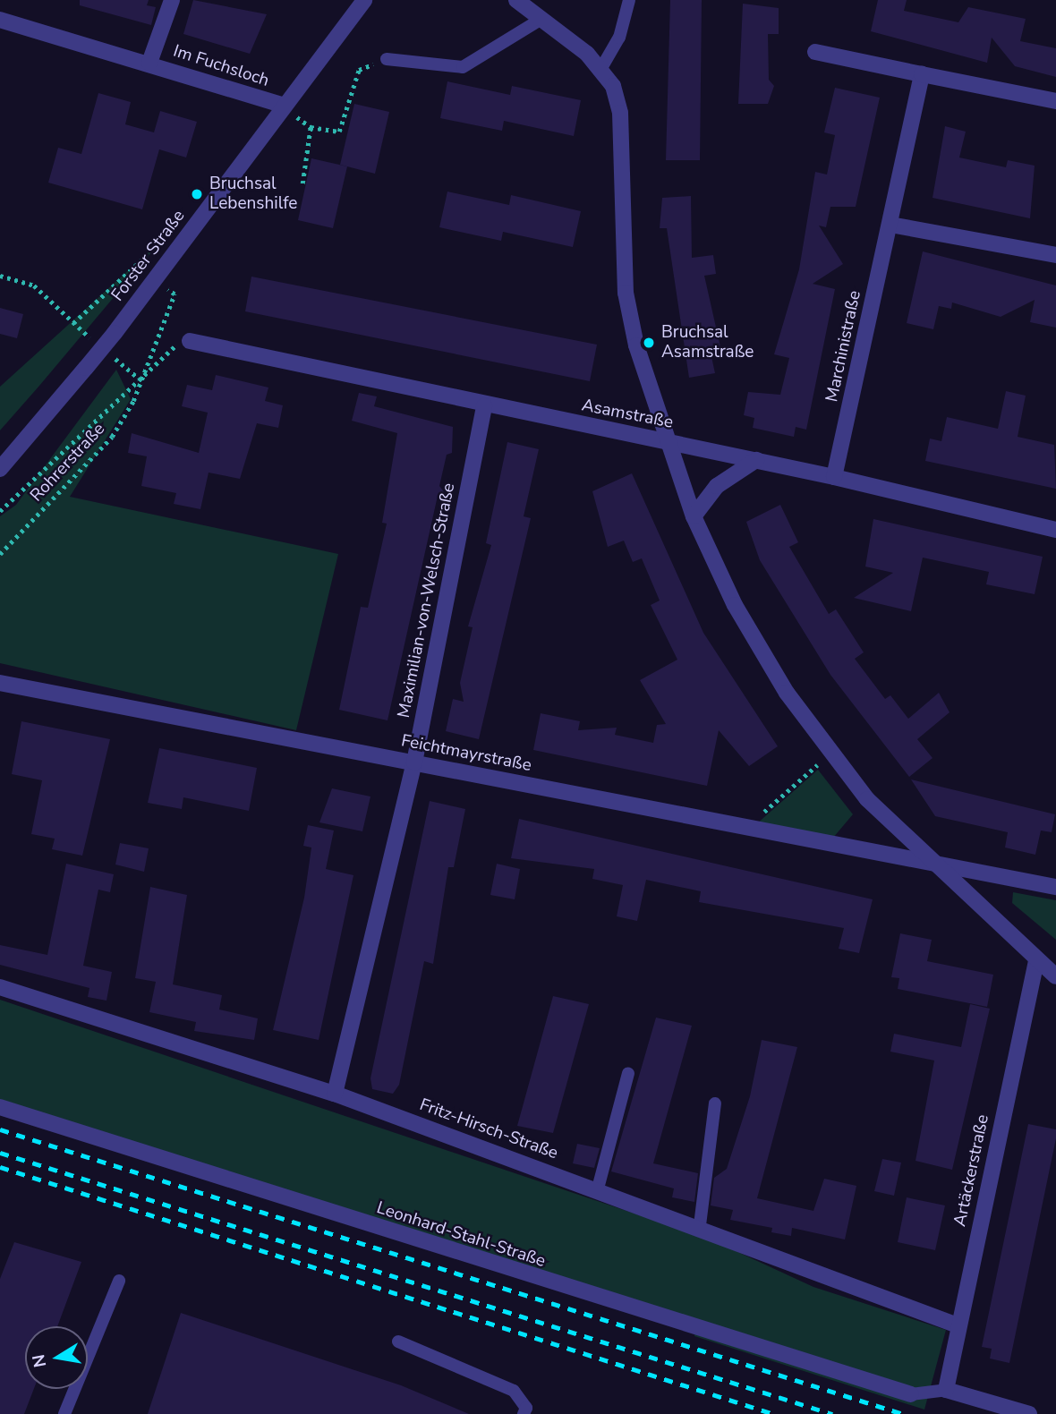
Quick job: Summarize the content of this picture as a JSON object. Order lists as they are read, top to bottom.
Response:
{
  "streets": {
    "street": [
      "Im Fuchsloch",
      "Forster Straße",
      "Marchinistraße",
      "Asamstraße",
      "Maximilian-von-Welsch-Straße",
      "Feichtmayrstraße",
      "Fritz-Hirsch-Straße",
      "Artäckerstraße",
      "Leonhard-Stahl-Straße"
    ],
    "path": ["Rohrerstraße"]
  },
  "crossings": [
    ["Im Fuchsloch", "Forster Straße"],
    ["Marchinistraße", "Asamstraße"],
    ["Asamstraße", "Maximilian-von-Welsch-Straße"],
    ["Maximilian-von-Welsch-Straße", "Feichtmayrstraße"],
    ["Maximilian-von-Welsch-Straße", "Fritz-Hirsch-Straße"],
    ["Fritz-Hirsch-Straße", "Artäckerstraße"]
  ],
  "places": ["Bruchsal Lebenshilfe", "Bruchsal Asamstraße"],
  "north": "left"
}
